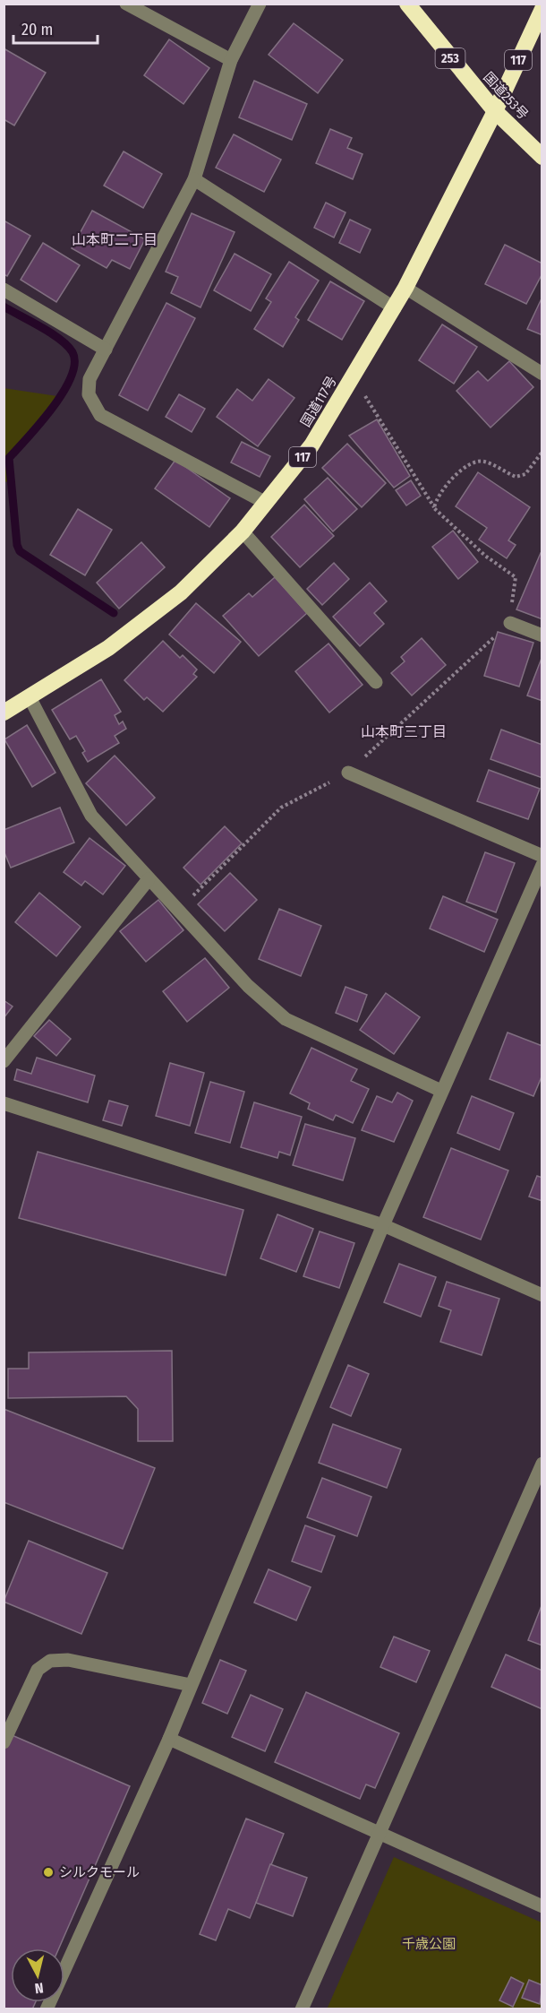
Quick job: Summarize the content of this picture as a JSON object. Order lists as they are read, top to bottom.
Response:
{
  "streets": {
    "highway": [
      "253",
      "117",
      "国道253号",
      "国道117号"
    ]
  },
  "crossings": [
    ["国道253号", "国道117号"]
  ],
  "districts": ["山本町二丁目", "山本町三丁目"],
  "parks": ["千歳公園"],
  "places": ["シルクモール"],
  "scale_bar": "20 m",
  "north": "bottom"
}
